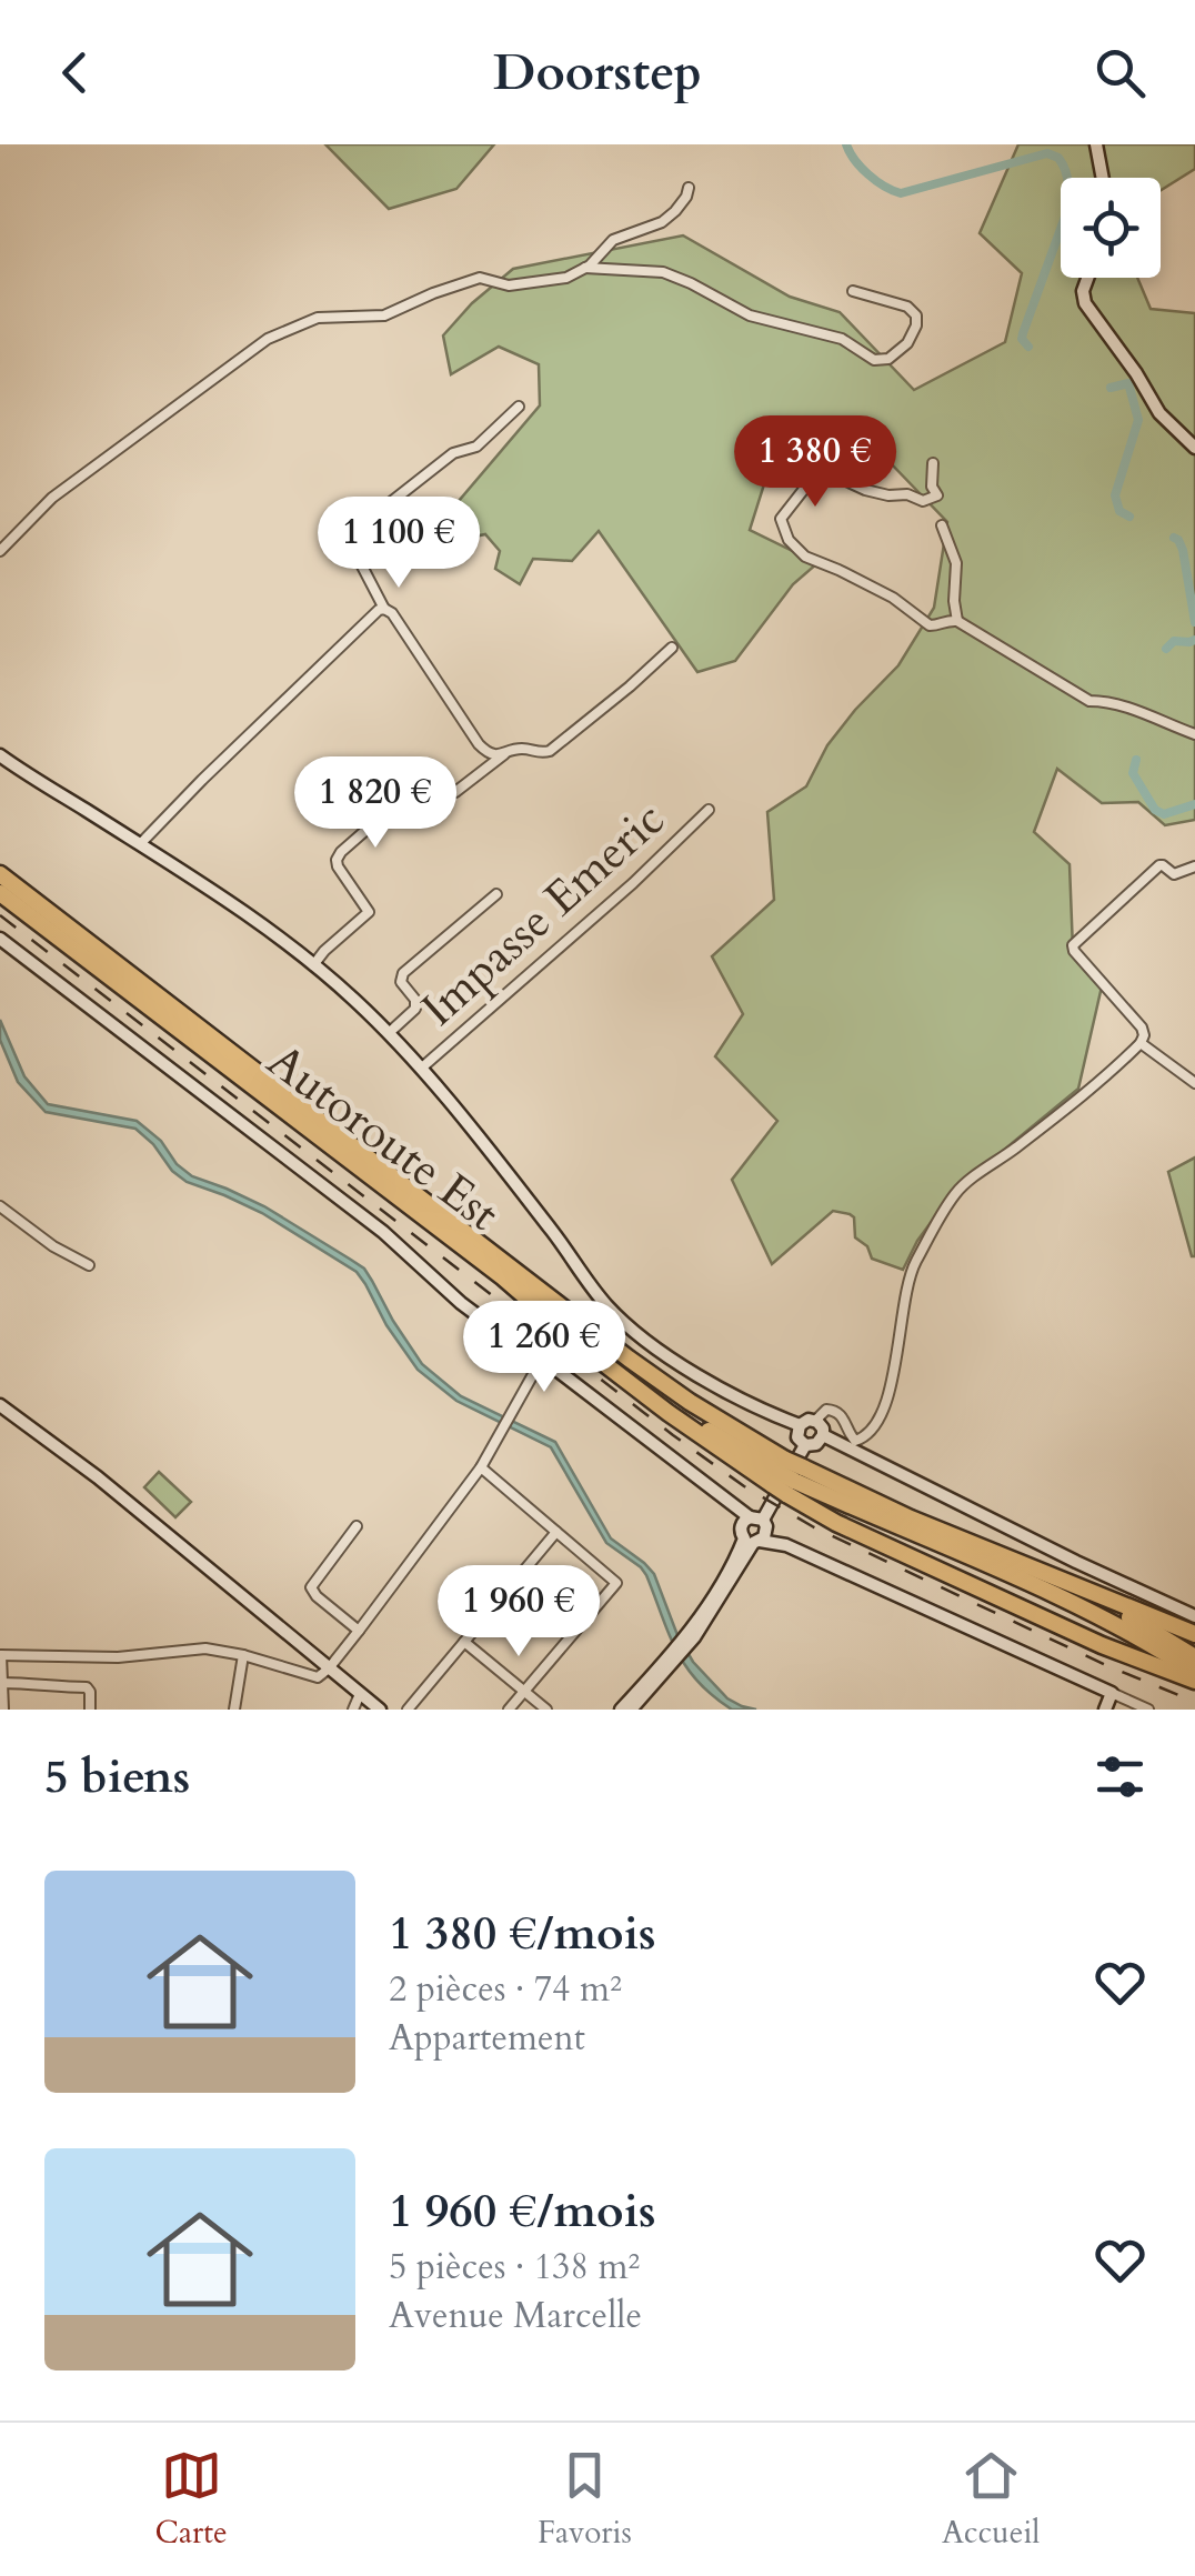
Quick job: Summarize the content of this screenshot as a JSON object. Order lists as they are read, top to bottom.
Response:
{
  "streets": {
    "highway": ["Autoroute Est"],
    "street": ["Impasse Emeric"]
  },
  "page": {
    "header": "Doorstep",
    "price": [
      "1 380 €",
      "1 100 €",
      "1 820 €",
      "1 260 €",
      "1 960 €"
    ],
    "heading": "5 biens",
    "list": [
      {
        "name": "1 380 €/mois",
        "note": "2 pièces · 74 m² · Appartement"
      },
      {
        "name": "1 960 €/mois",
        "note": "5 pièces · 138 m² · Avenue Marcelle"
      }
    ],
    "tabs": ["Carte", "Favoris", "Accueil"]
  }
}
